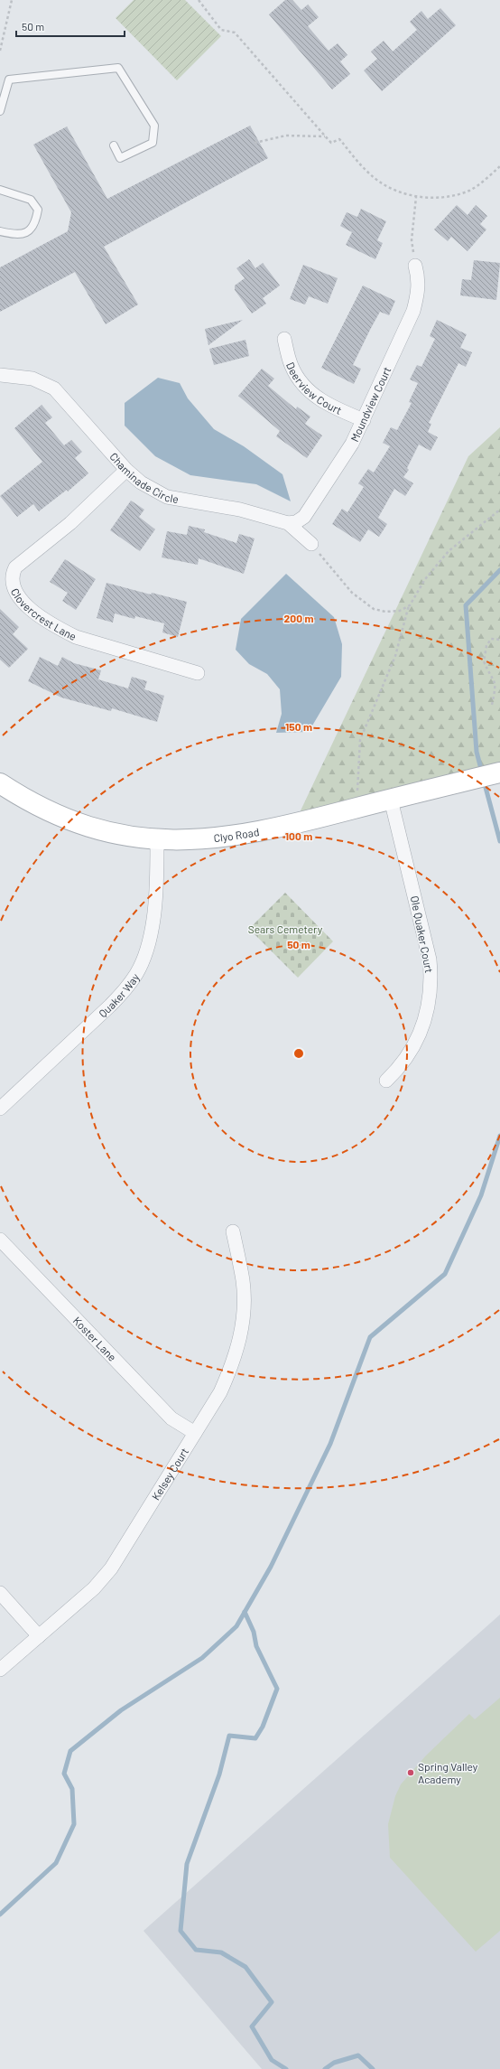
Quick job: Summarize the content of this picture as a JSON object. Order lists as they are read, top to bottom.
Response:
{
  "streets": {
    "street": [
      "Deerview Court",
      "Moundview Court",
      "Chaminade Circle",
      "Clovercrest Lane",
      "Clyo Road",
      "Ole Quaker Court",
      "Quaker Way",
      "Koster Lane",
      "Kelsey Court"
    ]
  },
  "crossings": [
    ["Deerview Court", "Moundview Court"],
    ["Moundview Court", "Chaminade Circle"],
    ["Chaminade Circle", "Clovercrest Lane"],
    ["Clyo Road", "Ole Quaker Court"],
    ["Clyo Road", "Quaker Way"],
    ["Koster Lane", "Kelsey Court"]
  ],
  "parks": ["Sears Cemetery"],
  "places": ["Spring Valley Academy"],
  "scale_bar": "50 m",
  "rings": [
    "200 m",
    "150 m",
    "100 m",
    "50 m"
  ]
}
